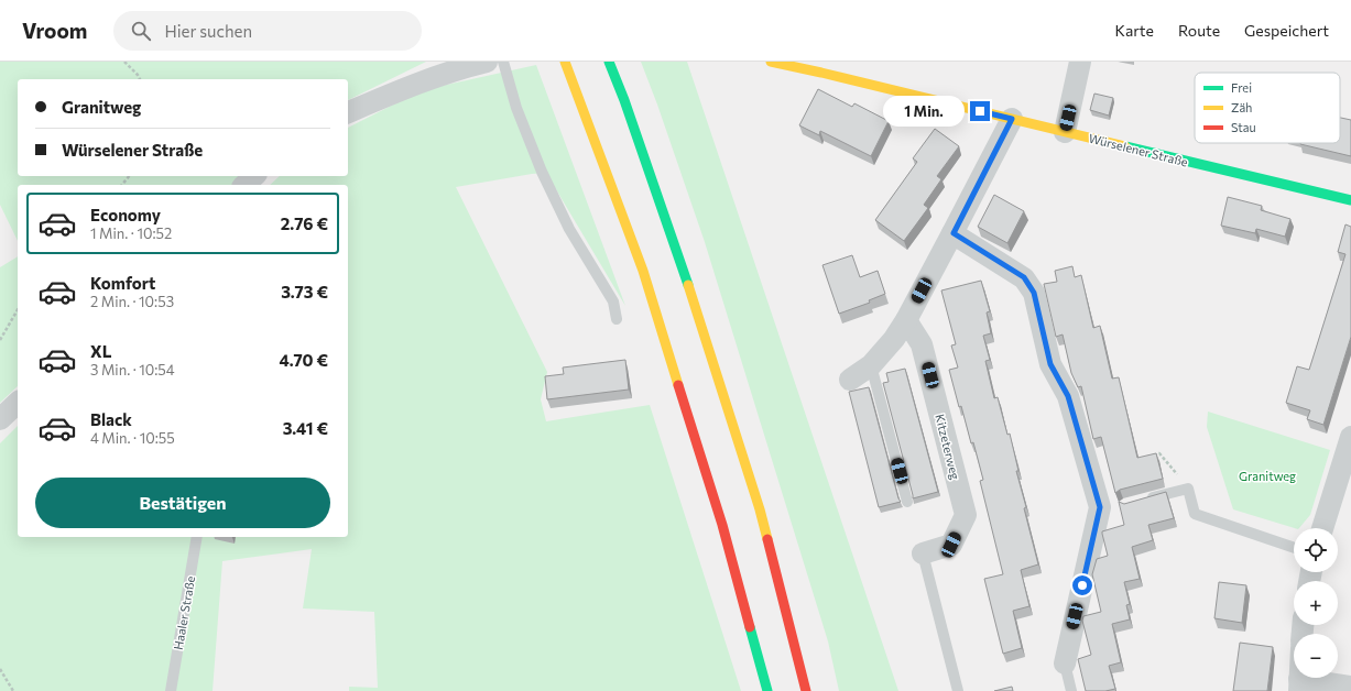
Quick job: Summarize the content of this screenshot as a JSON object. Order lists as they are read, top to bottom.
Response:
{
  "streets": {
    "main road": ["Würselener Straße"],
    "street": ["Kitzeterweg"],
    "lane": ["Haaler Straße"]
  },
  "parks": ["Granitweg"],
  "legend": ["Frei", "Zäh", "Stau"],
  "page": {
    "header": "Vroom",
    "search": "Hier suchen",
    "nav": ["Karte", "Route", "Gespeichert"],
    "banner": ["Granitweg", "Würselener Straße"],
    "bubble": "1 Min.",
    "list": [
      {
        "name": "Economy",
        "note": "1 Min. · 10:52",
        "value": "2.76 €"
      },
      {
        "name": "Komfort",
        "note": "2 Min. · 10:53",
        "value": "3.73 €"
      },
      {
        "name": "XL",
        "note": "3 Min. · 10:54",
        "value": "4.70 €"
      },
      {
        "name": "Black",
        "note": "4 Min. · 10:55",
        "value": "3.41 €"
      }
    ],
    "buttons": "Bestätigen",
    "map_buttons": ["+", "−"]
  }
}
